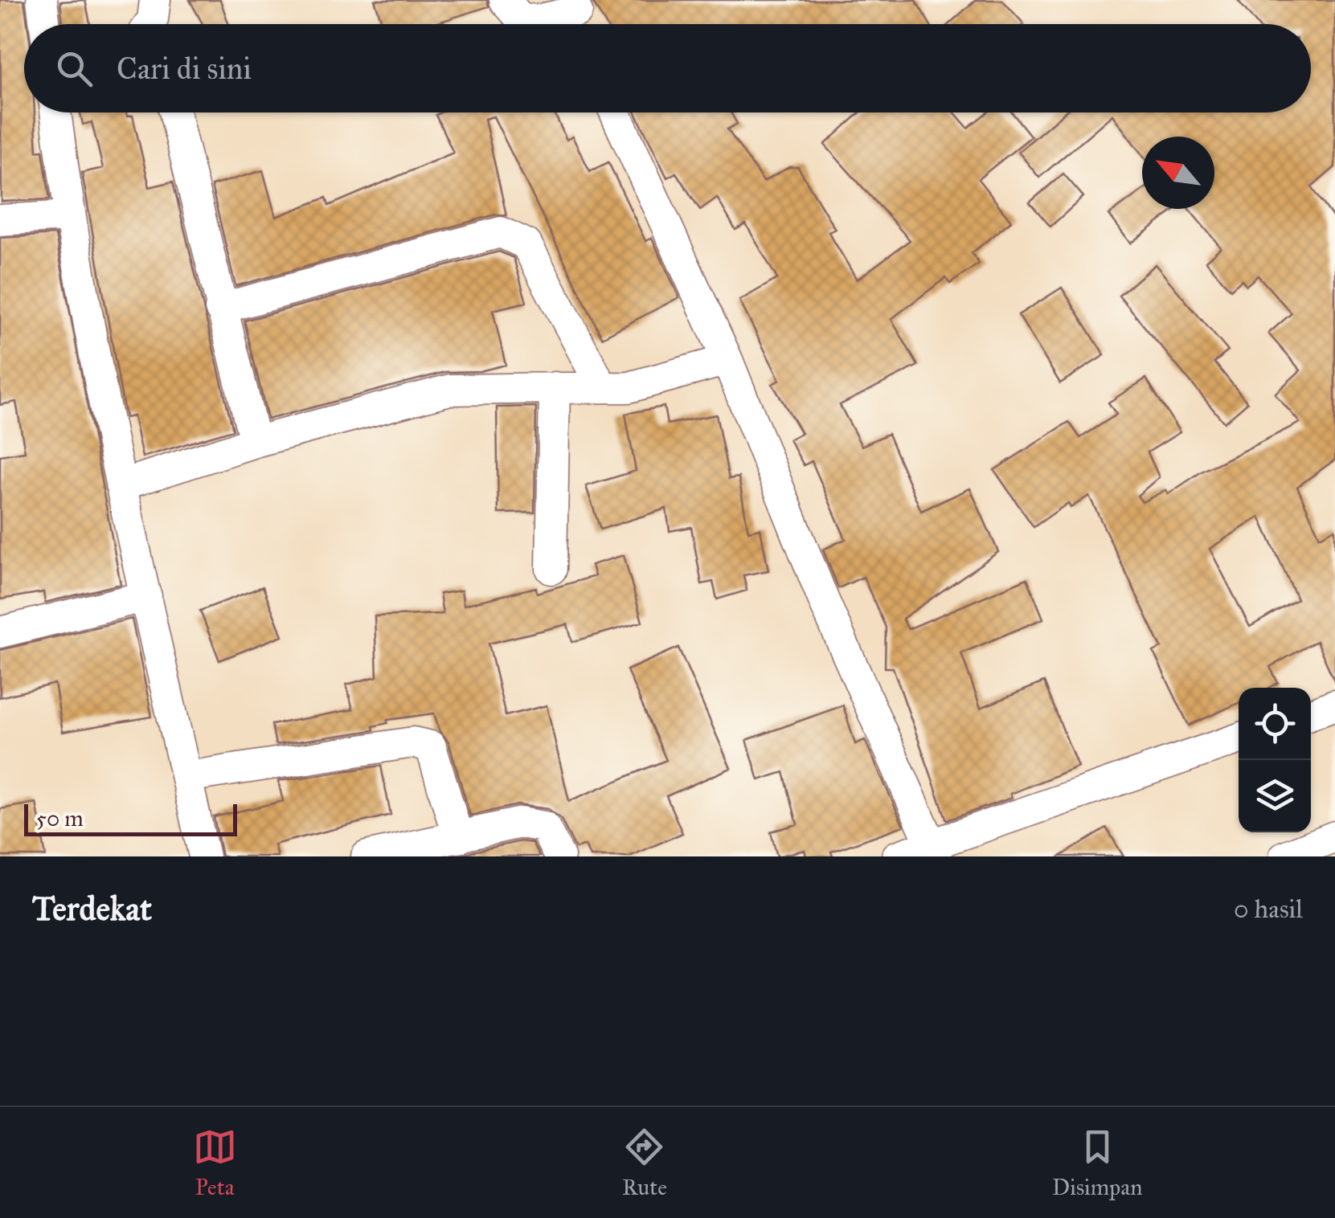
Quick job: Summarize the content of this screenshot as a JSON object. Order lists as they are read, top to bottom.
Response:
{
  "scale_bar": "50 m",
  "north": "top left",
  "page": {
    "search": "Cari di sini",
    "scale": "50 m",
    "heading": ["Terdekat", "0 hasil"],
    "nav": ["Peta", "Rute", "Disimpan"]
  }
}
